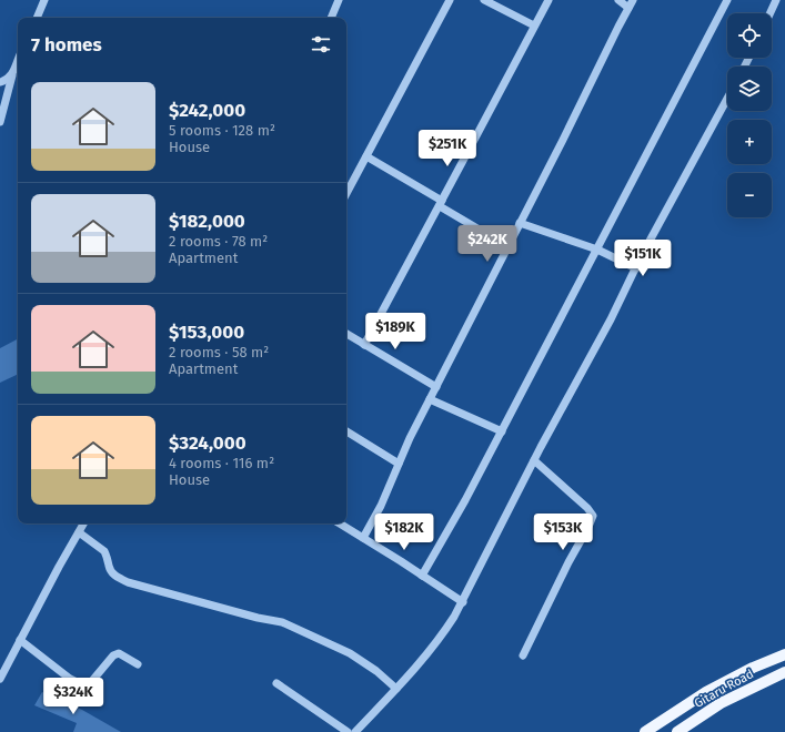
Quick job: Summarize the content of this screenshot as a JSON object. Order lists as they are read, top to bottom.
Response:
{
  "streets": {
    "main road": ["Gitaru Road"]
  },
  "page": {
    "map_buttons": ["+", "−"],
    "heading": "7 homes",
    "list": [
      {
        "name": "$242,000",
        "note": "5 rooms · 128 m² · House"
      },
      {
        "name": "$182,000",
        "note": "2 rooms · 78 m² · Apartment"
      },
      {
        "name": "$153,000",
        "note": "2 rooms · 58 m² · Apartment"
      },
      {
        "name": "$324,000",
        "note": "4 rooms · 116 m² · House"
      }
    ],
    "price": [
      "$251K",
      "$242K",
      "$151K",
      "$189K",
      "$182K",
      "$153K",
      "$324K"
    ]
  }
}
